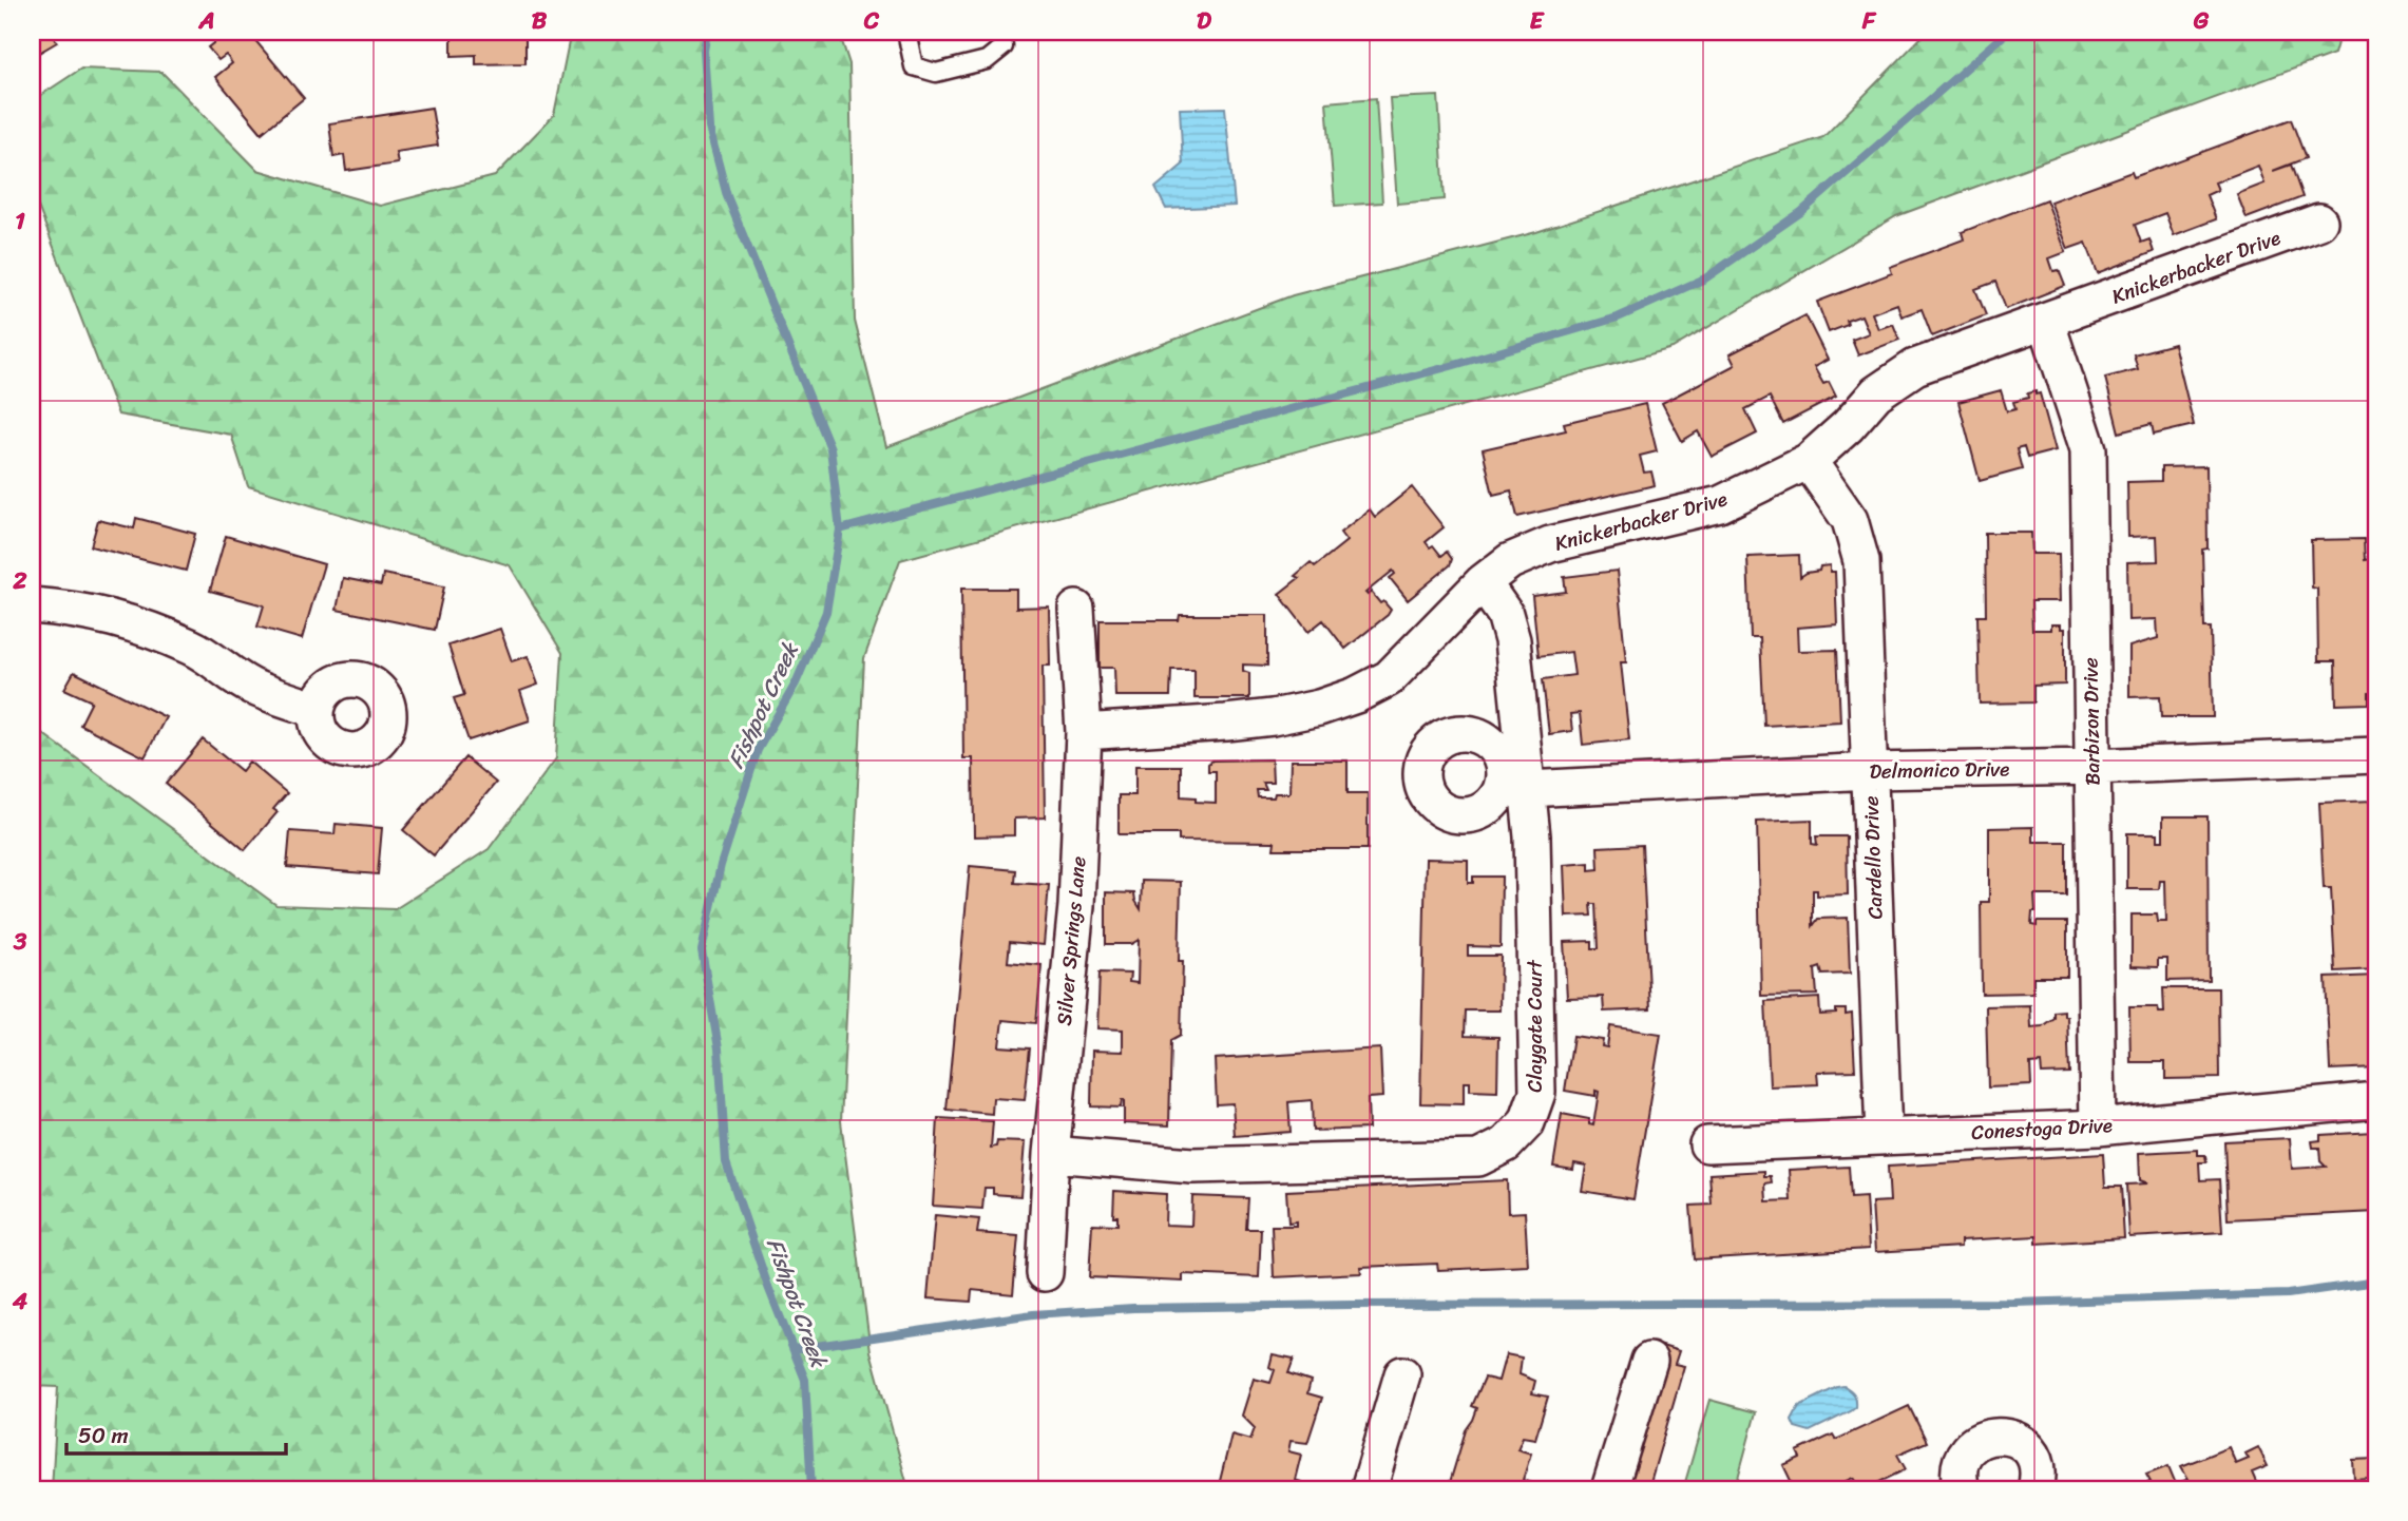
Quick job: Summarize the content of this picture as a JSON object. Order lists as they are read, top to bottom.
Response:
{
  "streets": {
    "street": [
      "Knickerbacker Drive",
      "Barbizon Drive",
      "Delmonico Drive",
      "Cardello Drive",
      "Silver Springs Lane",
      "Claygate Court",
      "Conestoga Drive"
    ]
  },
  "crossings": [
    ["Knickerbacker Drive", "Barbizon Drive"],
    ["Knickerbacker Drive", "Cardello Drive"],
    ["Knickerbacker Drive", "Silver Springs Lane"],
    ["Knickerbacker Drive", "Claygate Court"],
    ["Barbizon Drive", "Delmonico Drive"],
    ["Barbizon Drive", "Conestoga Drive"],
    ["Delmonico Drive", "Cardello Drive"],
    ["Delmonico Drive", "Claygate Court"],
    ["Cardello Drive", "Conestoga Drive"],
    ["Silver Springs Lane", "Claygate Court"]
  ],
  "water": ["Fishpot Creek"],
  "scale_bar": "50 m",
  "grid": {
    "columns": [
      "A",
      "B",
      "C",
      "D",
      "E",
      "F",
      "G"
    ],
    "rows": [
      "1",
      "2",
      "3",
      "4"
    ]
  }
}
